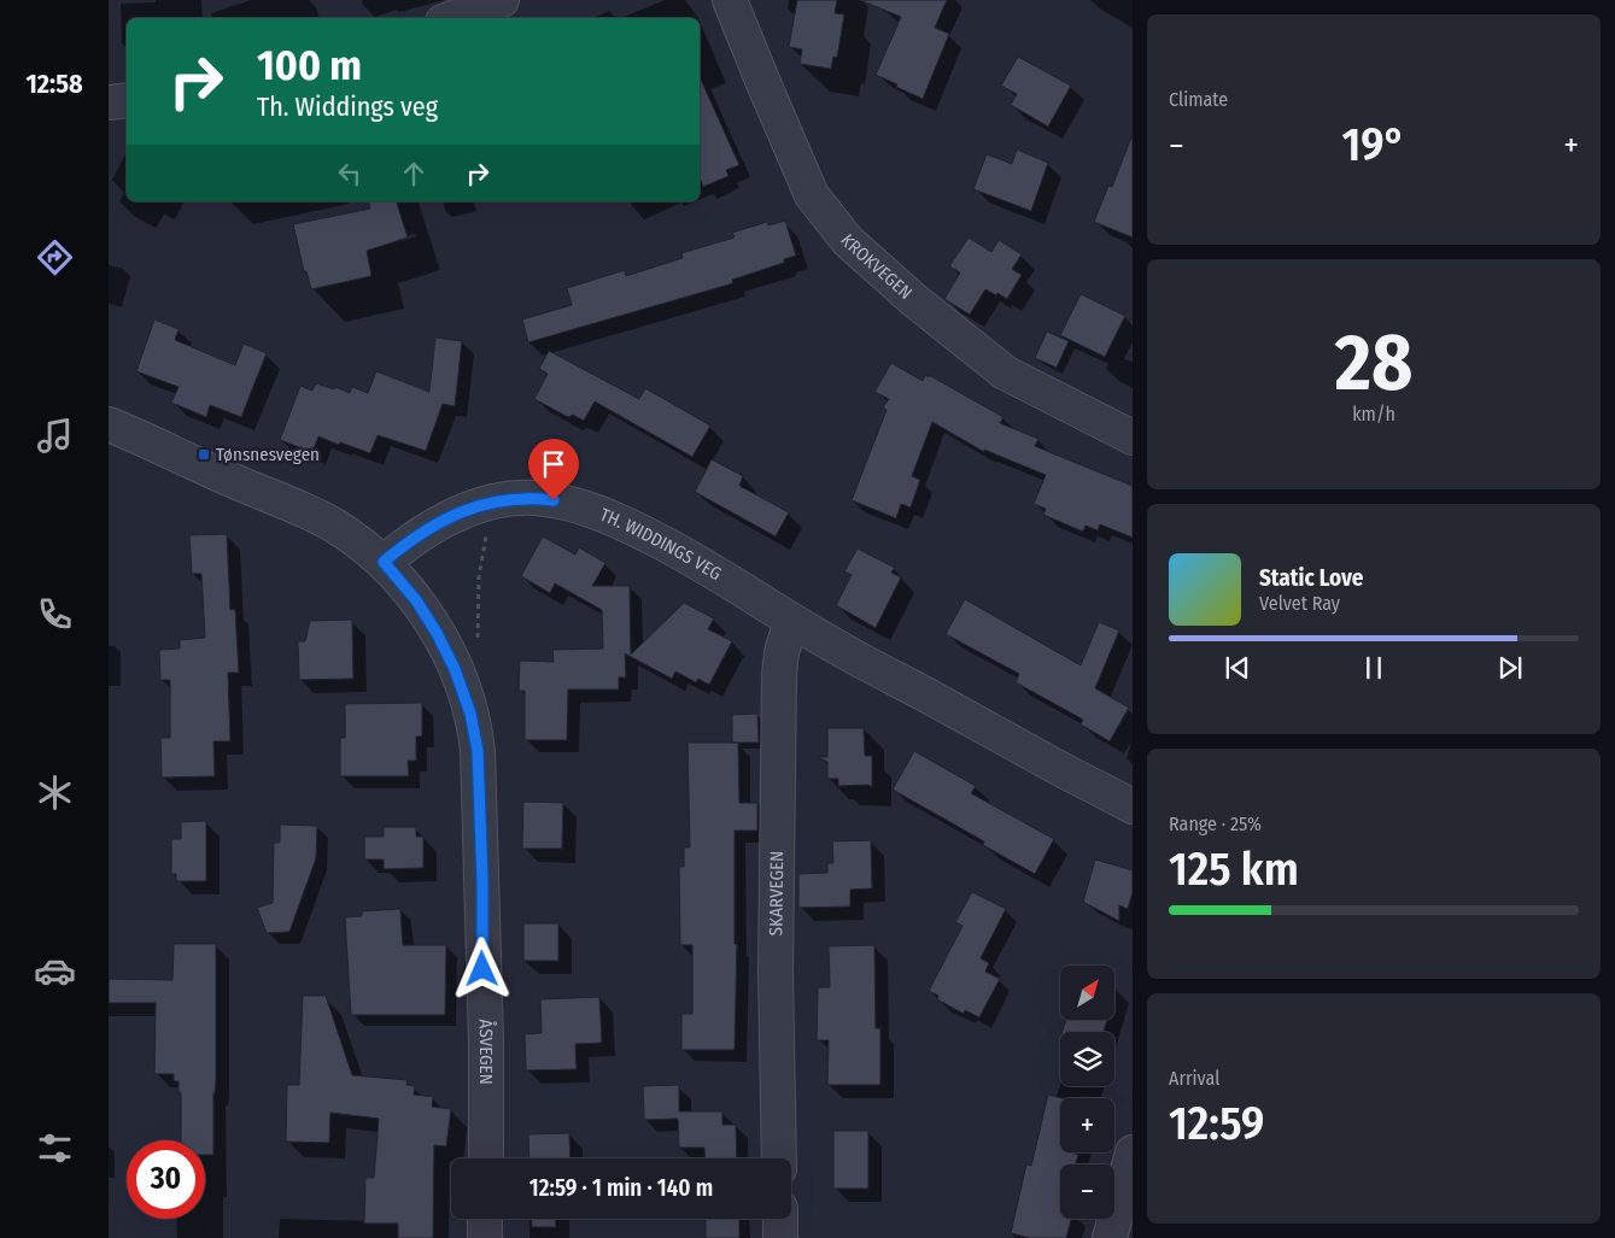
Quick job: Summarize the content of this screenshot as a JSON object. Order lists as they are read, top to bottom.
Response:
{
  "streets": {
    "street": [
      "KROKVEGEN",
      "TH. WIDDINGS VEG",
      "SKARVEGEN",
      "ÅSVEGEN"
    ]
  },
  "crossings": [
    ["TH. WIDDINGS VEG", "SKARVEGEN"],
    ["TH. WIDDINGS VEG", "ÅSVEGEN"]
  ],
  "places": {
    "transit": ["Tønsnesvegen"]
  },
  "north": "top right",
  "page": {
    "tabs": "12:58",
    "tile": [
      "Climate",
      ["28", "km/h"],
      ["Range · 25%", "125 km"],
      ["Arrival", "12:59"]
    ],
    "turn": ["100 m", "Th. Widdings veg"],
    "heat": ["−", "19°", "+"],
    "song": ["Static Love", "Velvet Ray"],
    "map_buttons": ["+", "−"],
    "limit": "30",
    "trip": "12:59 · 1 min · 140 m"
  }
}
